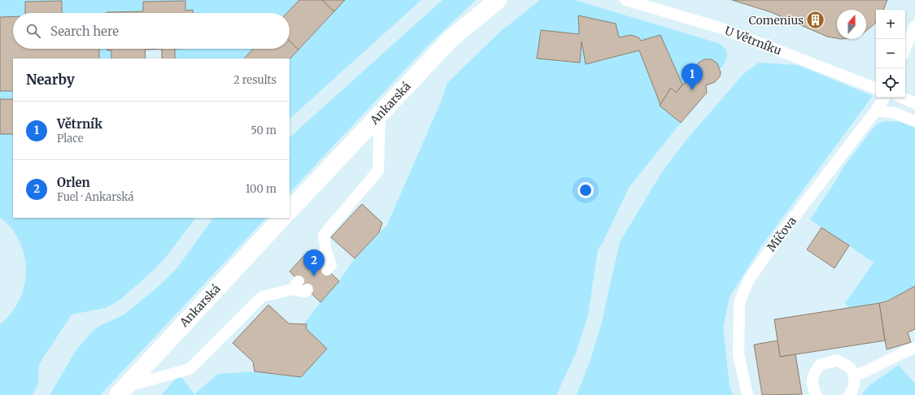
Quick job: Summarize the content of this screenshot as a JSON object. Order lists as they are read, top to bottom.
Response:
{
  "streets": {
    "street": ["Ankarská"],
    "lane": ["U Větrníku", "Míčova"]
  },
  "places": {
    "building": ["Comenius"]
  },
  "north": "top",
  "page": {
    "map_buttons": ["+", "−"],
    "search": "Search here",
    "heading": ["Nearby", "2 results"],
    "pins": ["1", "2"],
    "list": [
      {
        "mark": "1",
        "name": "Větrník",
        "note": "Place",
        "value": "50 m"
      },
      {
        "mark": "2",
        "name": "Orlen",
        "note": "Fuel · Ankarská",
        "value": "100 m"
      }
    ]
  }
}
